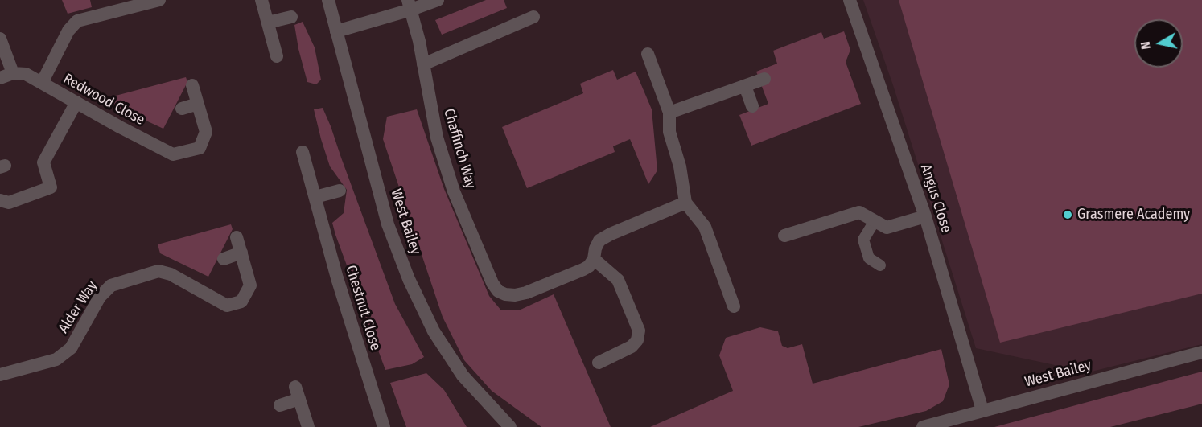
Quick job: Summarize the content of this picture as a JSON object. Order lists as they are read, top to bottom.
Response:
{
  "streets": {
    "street": [
      "Redwood Close",
      "Chaffinch Way",
      "Angus Close",
      "West Bailey",
      "Alder Way",
      "Chestnut Close"
    ]
  },
  "crossings": [
    ["Angus Close", "West Bailey"]
  ],
  "places": ["Grasmere Academy"],
  "north": "left"
}
